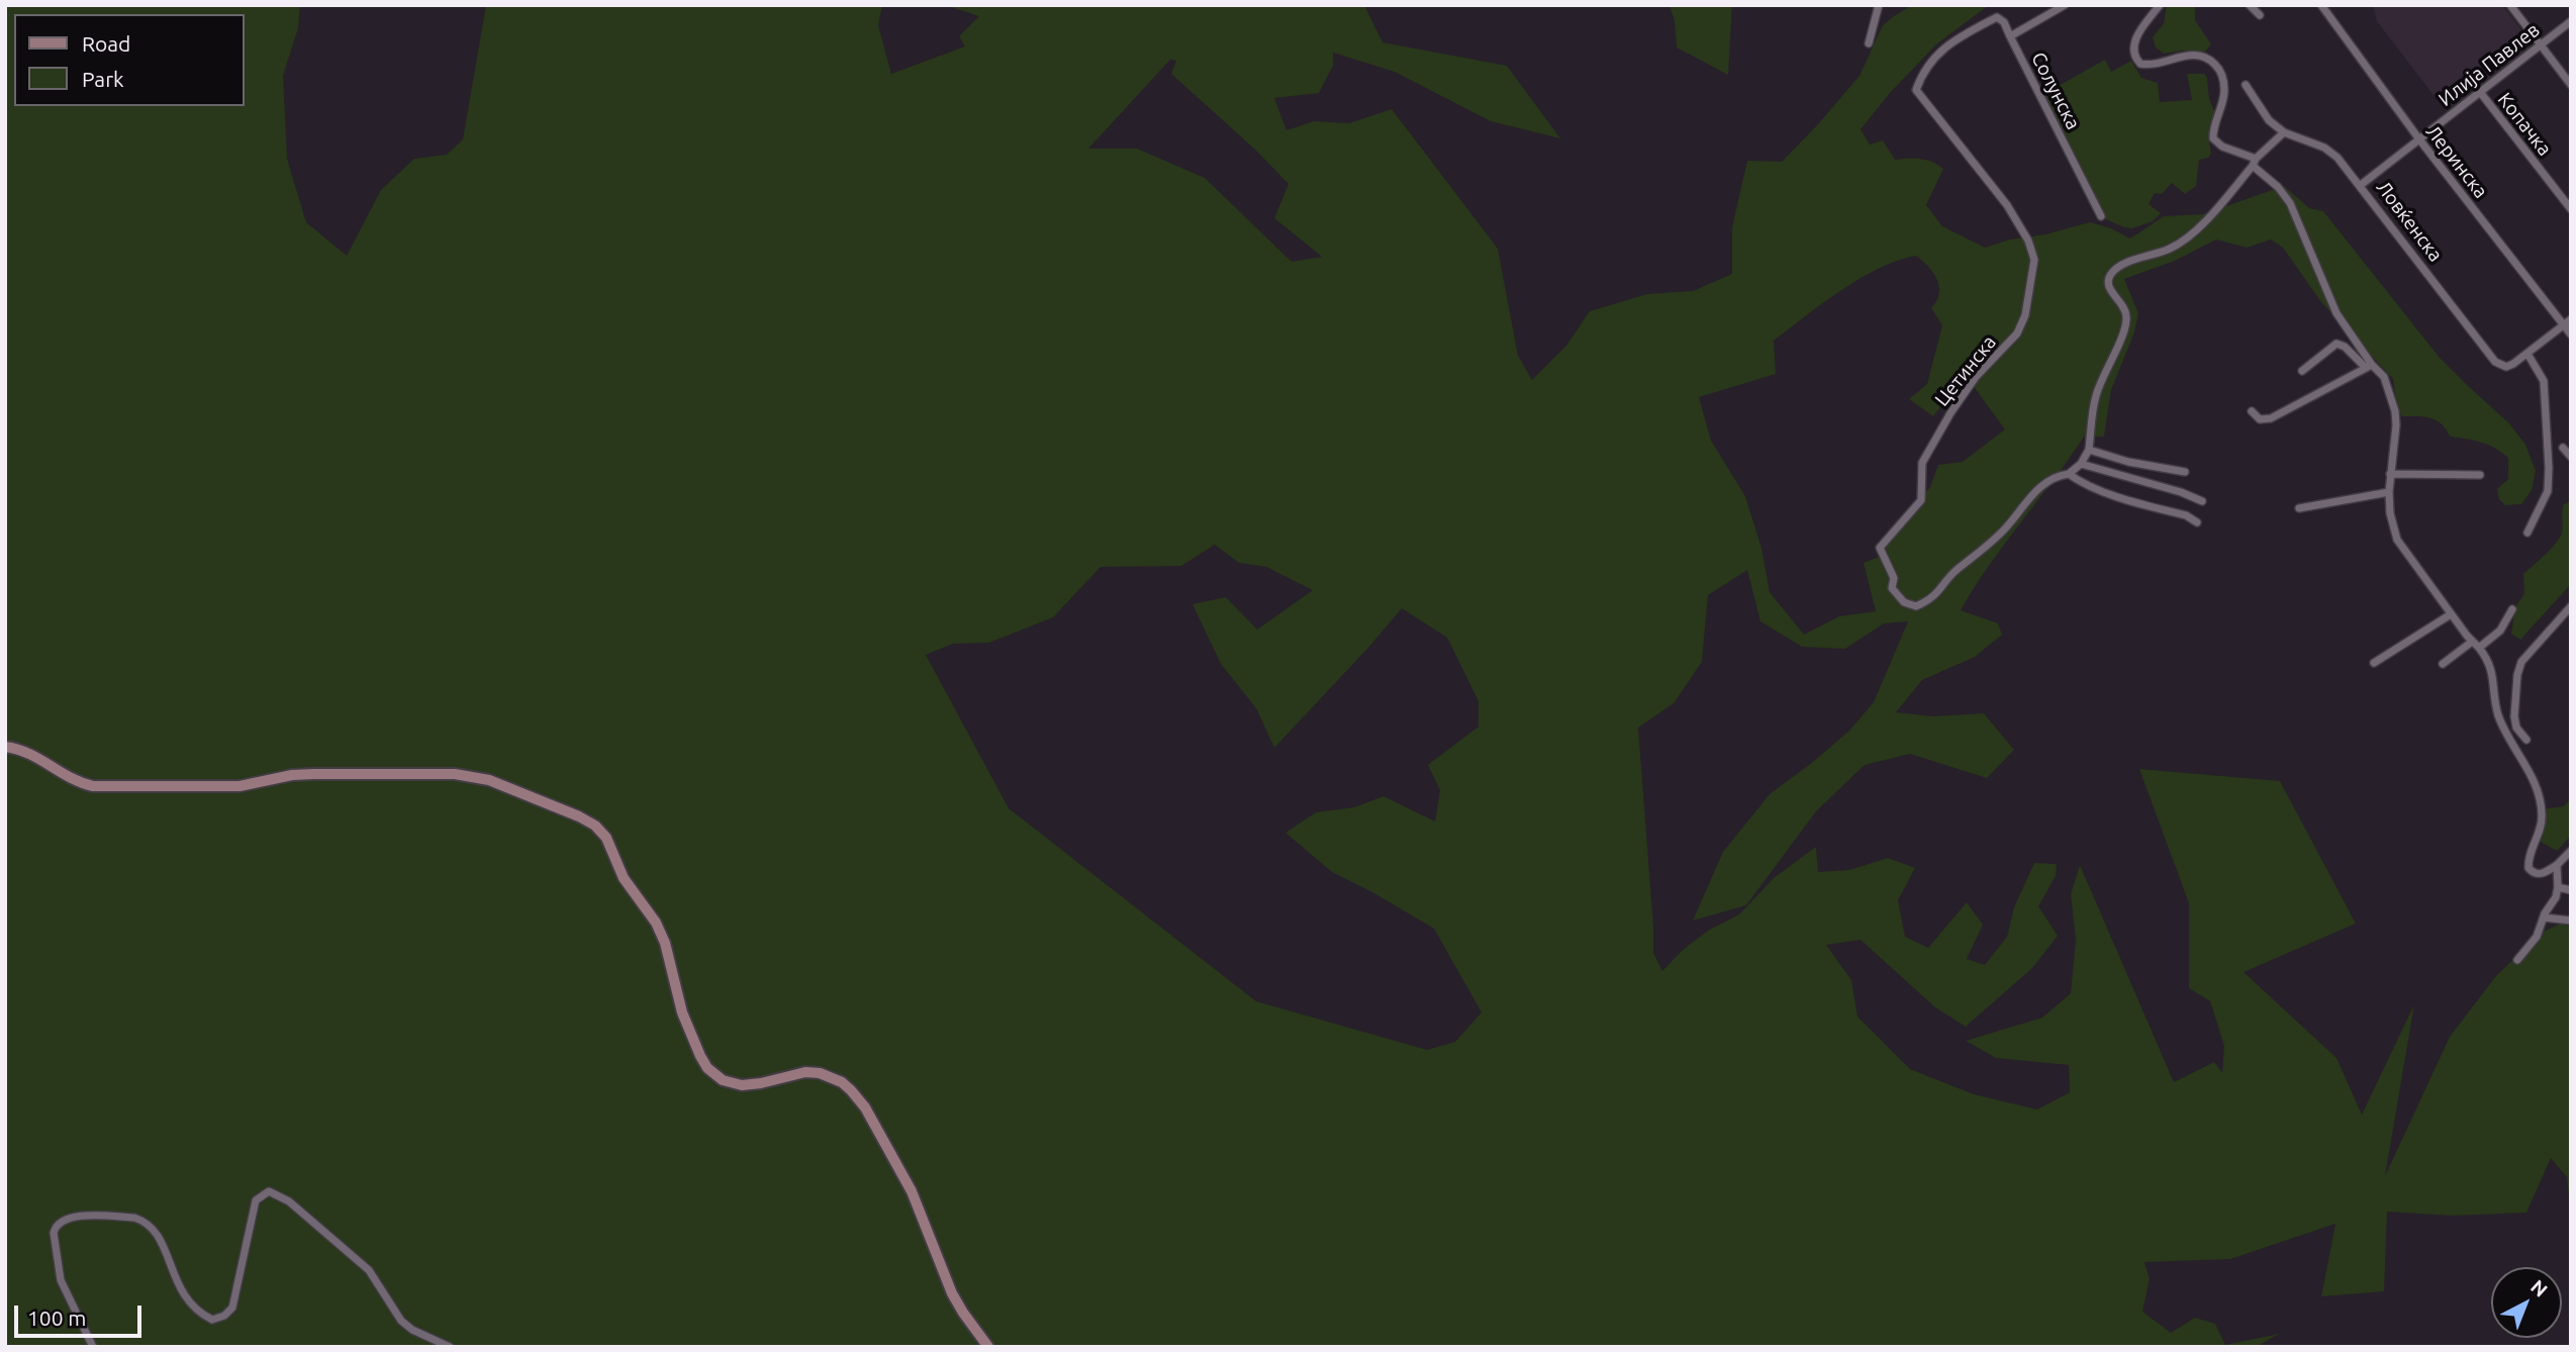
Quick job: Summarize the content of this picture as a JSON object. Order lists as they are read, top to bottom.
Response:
{
  "streets": {
    "street": [
      "Илија Павлев",
      "Солунска",
      "Копачка",
      "Леринска",
      "Ловќенска",
      "Цетинска"
    ]
  },
  "crossings": [
    ["Илија Павлев", "Копачка"],
    ["Илија Павлев", "Леринска"],
    ["Илија Павлев", "Ловќенска"],
    ["Солунска", "Цетинска"],
    ["Леринска", "Ловќенска"]
  ],
  "legend": ["Road", "Park"],
  "scale_bar": "100 m",
  "north": "top right"
}
